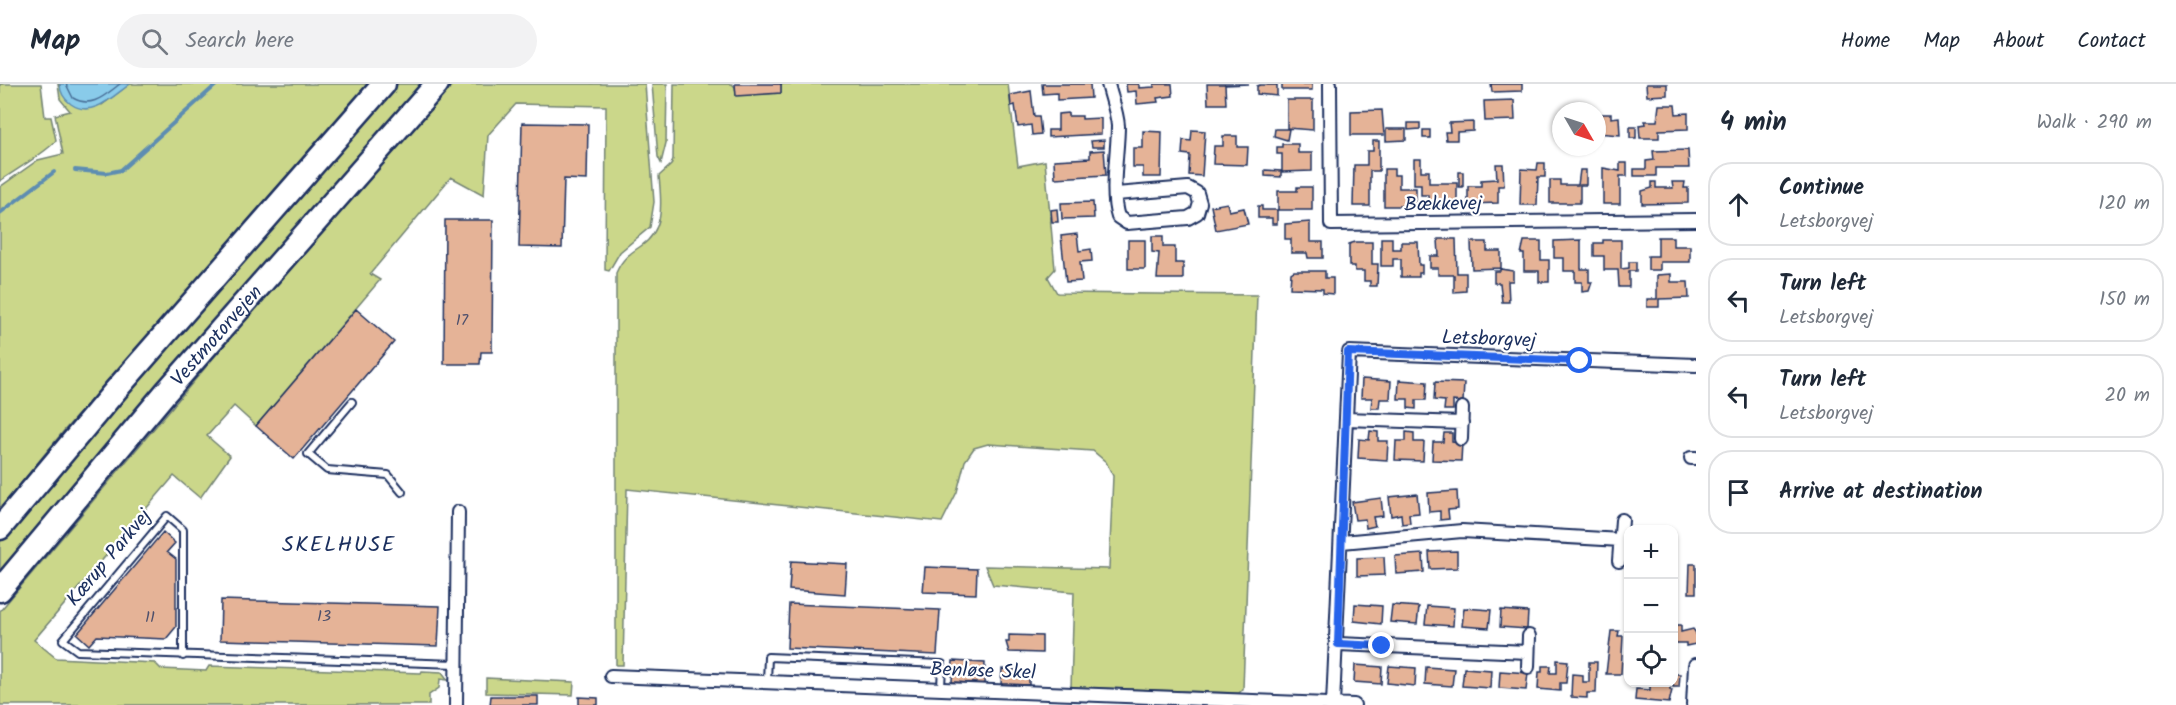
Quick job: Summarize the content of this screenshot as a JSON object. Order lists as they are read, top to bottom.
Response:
{
  "streets": {
    "highway": ["Vestmotorvejen"],
    "street": ["Bækkevej", "Letsborgvej", "Benløse Skel"],
    "lane": ["Kærup Parkvej"]
  },
  "crossings": [
    ["Letsborgvej", "Benløse Skel"]
  ],
  "districts": ["SKELHUSE"],
  "house_numbers": ["17", "13", "11"],
  "north": "bottom right",
  "page": {
    "header": "Map",
    "search": "Search here",
    "nav": [
      "Home",
      "Map",
      "About",
      "Contact"
    ],
    "heading": ["4 min", "Walk · 290 m"],
    "list": [
      ["Continue", "Letsborgvej", "120 m"],
      ["Turn left", "Letsborgvej", "150 m"],
      ["Turn left", "Letsborgvej", "20 m"],
      "Arrive at destination"
    ],
    "map_buttons": ["+", "−"]
  }
}
